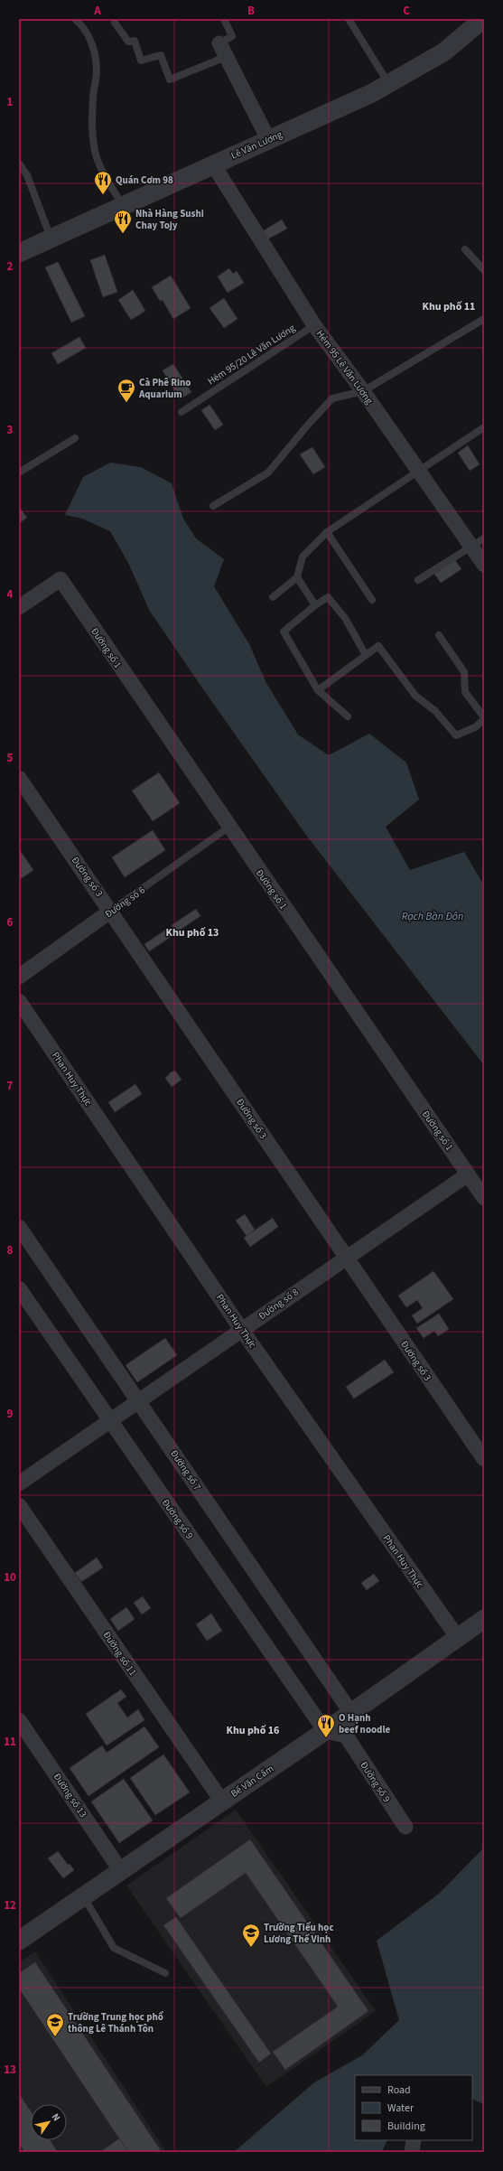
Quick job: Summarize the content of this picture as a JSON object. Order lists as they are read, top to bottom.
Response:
{
  "streets": {
    "street": [
      "Lê Văn Lương",
      "Hẻm 95 Lê Văn Lương",
      "Đường số 1",
      "Đường số 3",
      "Đường số 6",
      "Phan Huy Thực",
      "Đường số 8",
      "Đường số 7",
      "Đường số 9",
      "Đường số 11",
      "Bế Văn Cấm",
      "Đường số 13"
    ],
    "lane": ["Hẻm 95/20 Lê Văn Lương"]
  },
  "crossings": [
    ["Lê Văn Lương", "Hẻm 95 Lê Văn Lương"],
    ["Hẻm 95/20 Lê Văn Lương", "Hẻm 95 Lê Văn Lương"],
    ["Đường số 1", "Đường số 6"],
    ["Đường số 1", "Đường số 8"],
    ["Đường số 3", "Đường số 6"],
    ["Đường số 3", "Đường số 8"],
    ["Phan Huy Thực", "Đường số 8"],
    ["Phan Huy Thực", "Bế Văn Cấm"],
    ["Đường số 8", "Đường số 7"],
    ["Đường số 8", "Đường số 9"],
    ["Đường số 7", "Bế Văn Cấm"],
    ["Đường số 9", "Bế Văn Cấm"],
    ["Đường số 11", "Bế Văn Cấm"],
    ["Bế Văn Cấm", "Đường số 13"]
  ],
  "districts": ["Khu phố 11", "Khu phố 13", "Khu phố 16"],
  "water": ["Rạch Bần Đôn"],
  "places": {
    "restaurant": ["Quán Cơm 98", "Nhà Hàng Sushi Chay Tojy", "O Hạnh beef noodle"],
    "cafe": ["Cà Phê Rino Aquarium"],
    "school or university": ["Trường Tiểu học Lương Thế Vinh", "Trường Trung học phổ thông Lê Thánh Tôn"]
  },
  "legend": ["Road", "Water", "Building"],
  "north": "top right",
  "grid": {
    "columns": ["A", "B", "C"],
    "rows": [
      "1",
      "2",
      "3",
      "4",
      "5",
      "6",
      "7",
      "8",
      "9",
      "10",
      "11",
      "12",
      "13"
    ]
  }
}
